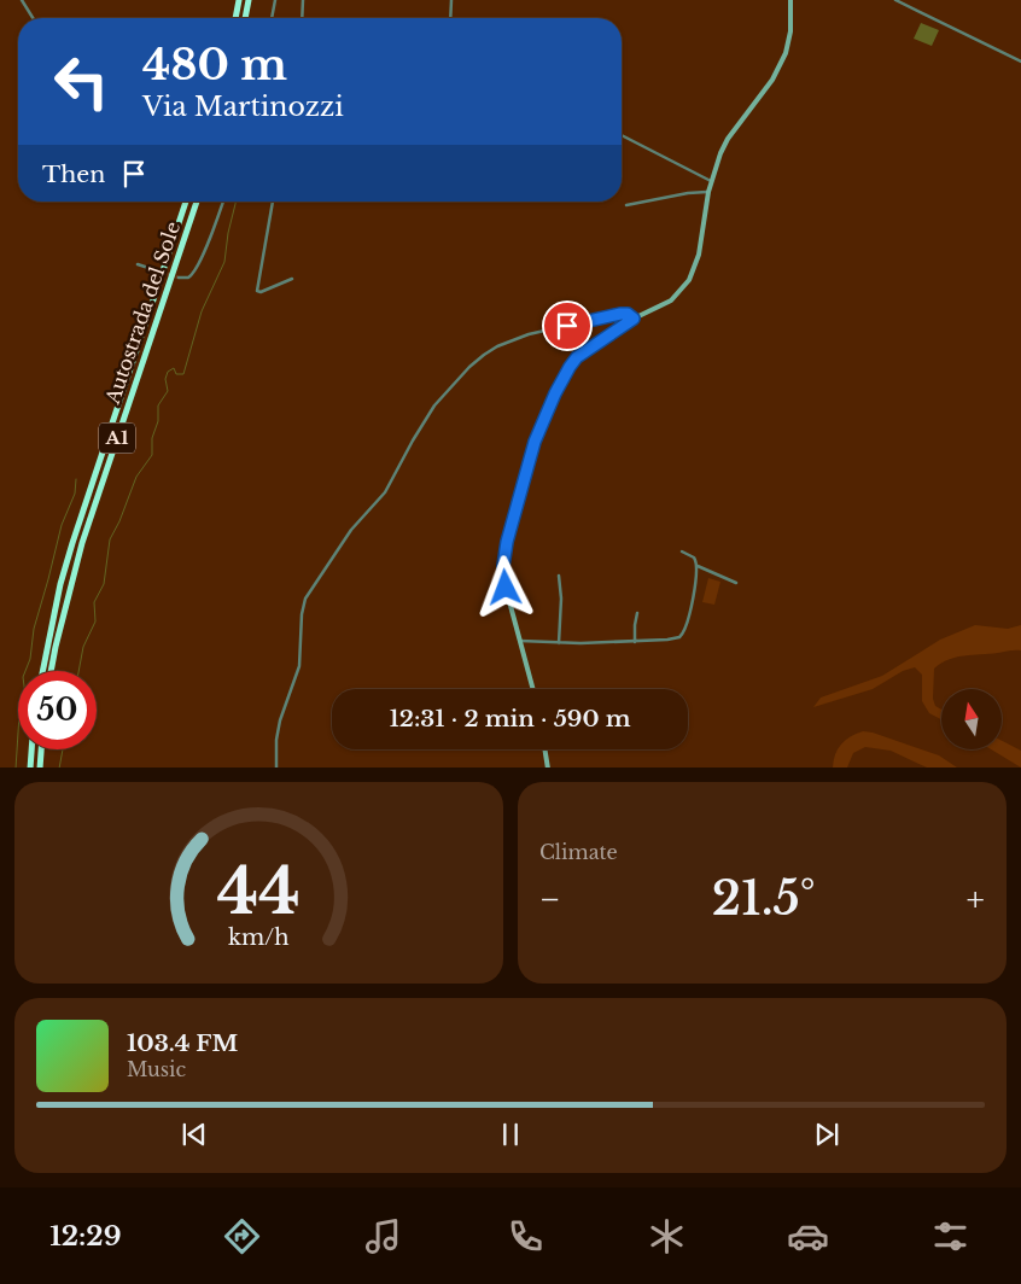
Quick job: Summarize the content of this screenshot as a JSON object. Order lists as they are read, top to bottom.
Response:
{
  "streets": {
    "highway": ["Autostrada del Sole", "A1"]
  },
  "north": "top",
  "page": {
    "turn": ["480 m", "Via Martinozzi"],
    "then": "Then",
    "limit": "50",
    "trip": "12:31 · 2 min · 590 m",
    "tile": "Climate",
    "heat": ["−", "21.5°", "+"],
    "song": ["103.4 FM", "Music"],
    "tabs": "12:29",
    "gauge": ["44", "km/h"]
  }
}
